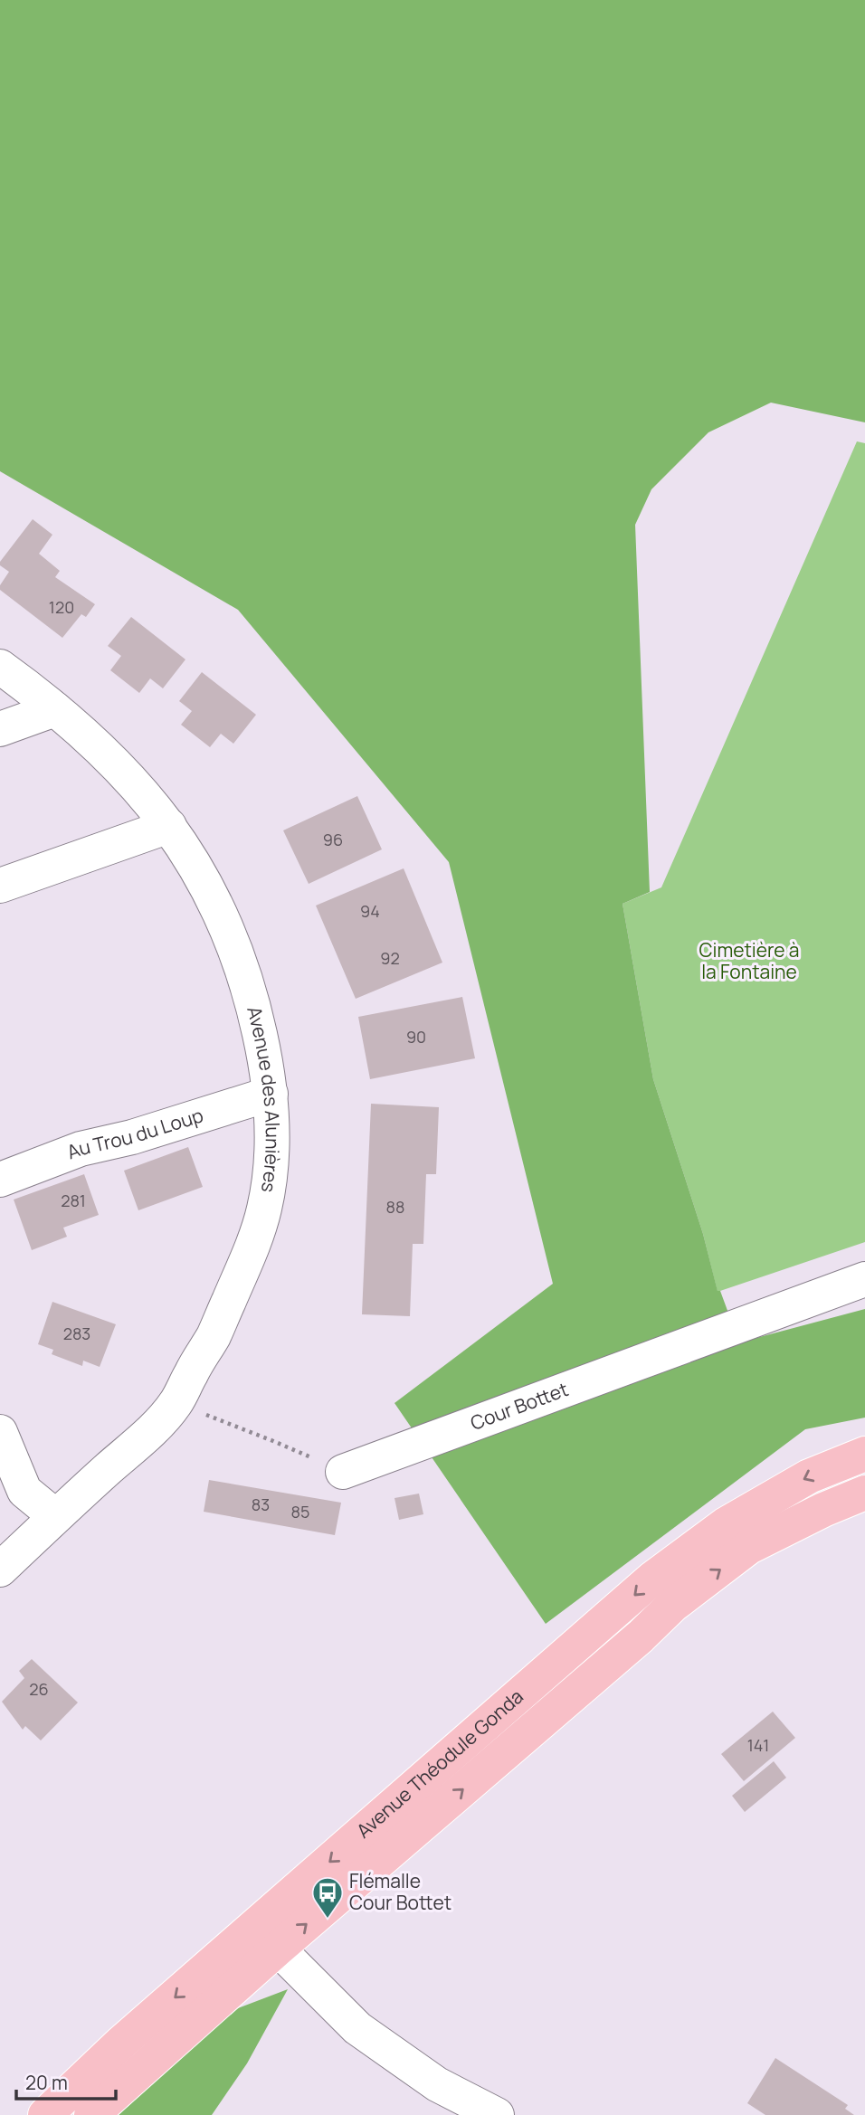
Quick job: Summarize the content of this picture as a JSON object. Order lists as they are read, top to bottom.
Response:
{
  "streets": {
    "main road": ["Avenue Théodule Gonda"],
    "street": ["Avenue des Alunières", "Au Trou du Loup", "Cour Bottet"]
  },
  "crossings": [
    ["Avenue des Alunières", "Au Trou du Loup"]
  ],
  "parks": ["Cimetière à la Fontaine"],
  "places": {
    "bus stop": ["Flémalle Cour Bottet"]
  },
  "house_numbers": [
    "120",
    "96",
    "94",
    "92",
    "90",
    "281",
    "88",
    "283",
    "83",
    "85",
    "26",
    "141"
  ],
  "scale_bar": "20 m"
}
